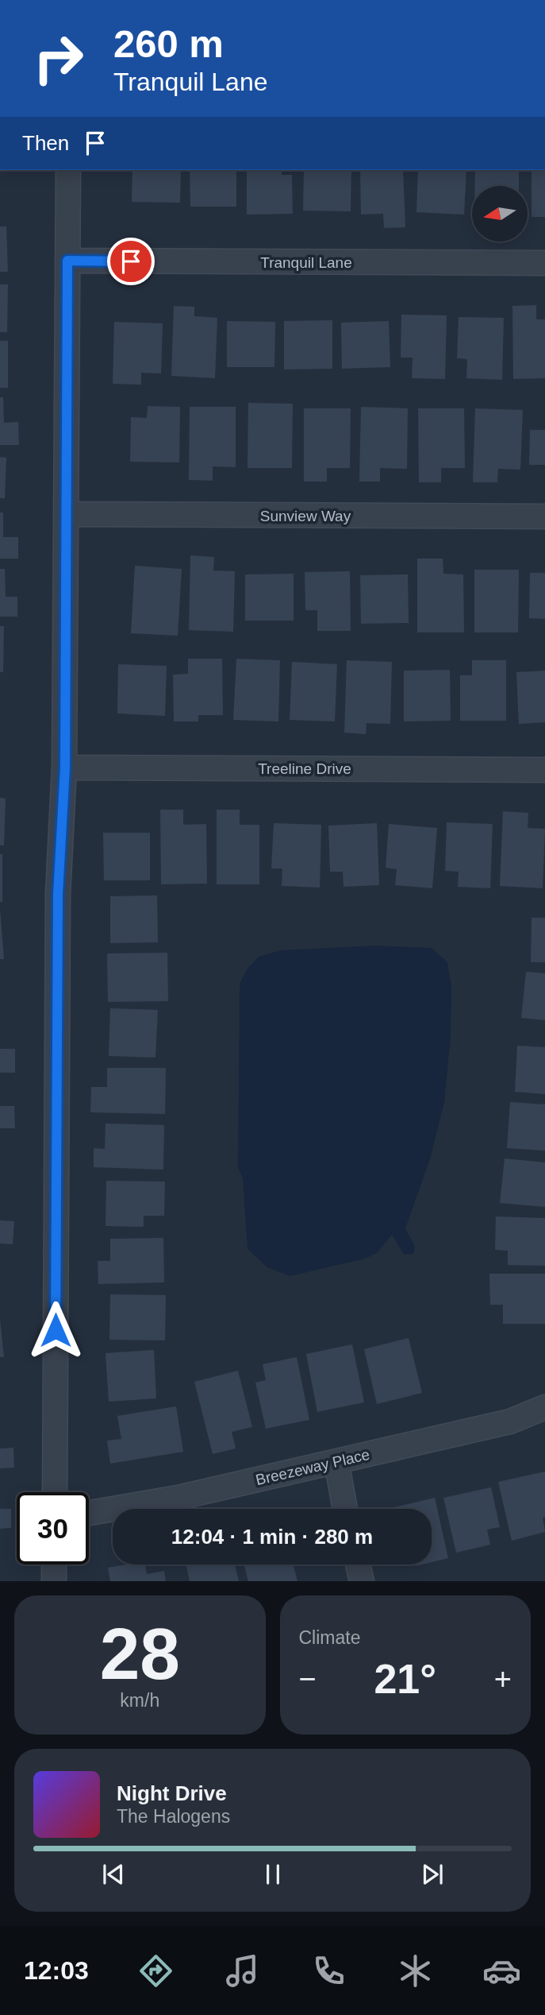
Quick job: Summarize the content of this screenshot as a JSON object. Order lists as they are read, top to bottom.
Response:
{
  "streets": {
    "street": [
      "Tranquil Lane",
      "Sunview Way",
      "Treeline Drive",
      "Breezeway Place"
    ]
  },
  "north": "left",
  "page": {
    "turn": ["260 m", "Tranquil Lane"],
    "then": "Then",
    "limit": "30",
    "trip": "12:04 · 1 min · 280 m",
    "tile": [
      ["28", "km/h"],
      "Climate"
    ],
    "heat": ["−", "21°", "+"],
    "song": ["Night Drive", "The Halogens"],
    "tabs": "12:03"
  }
}
